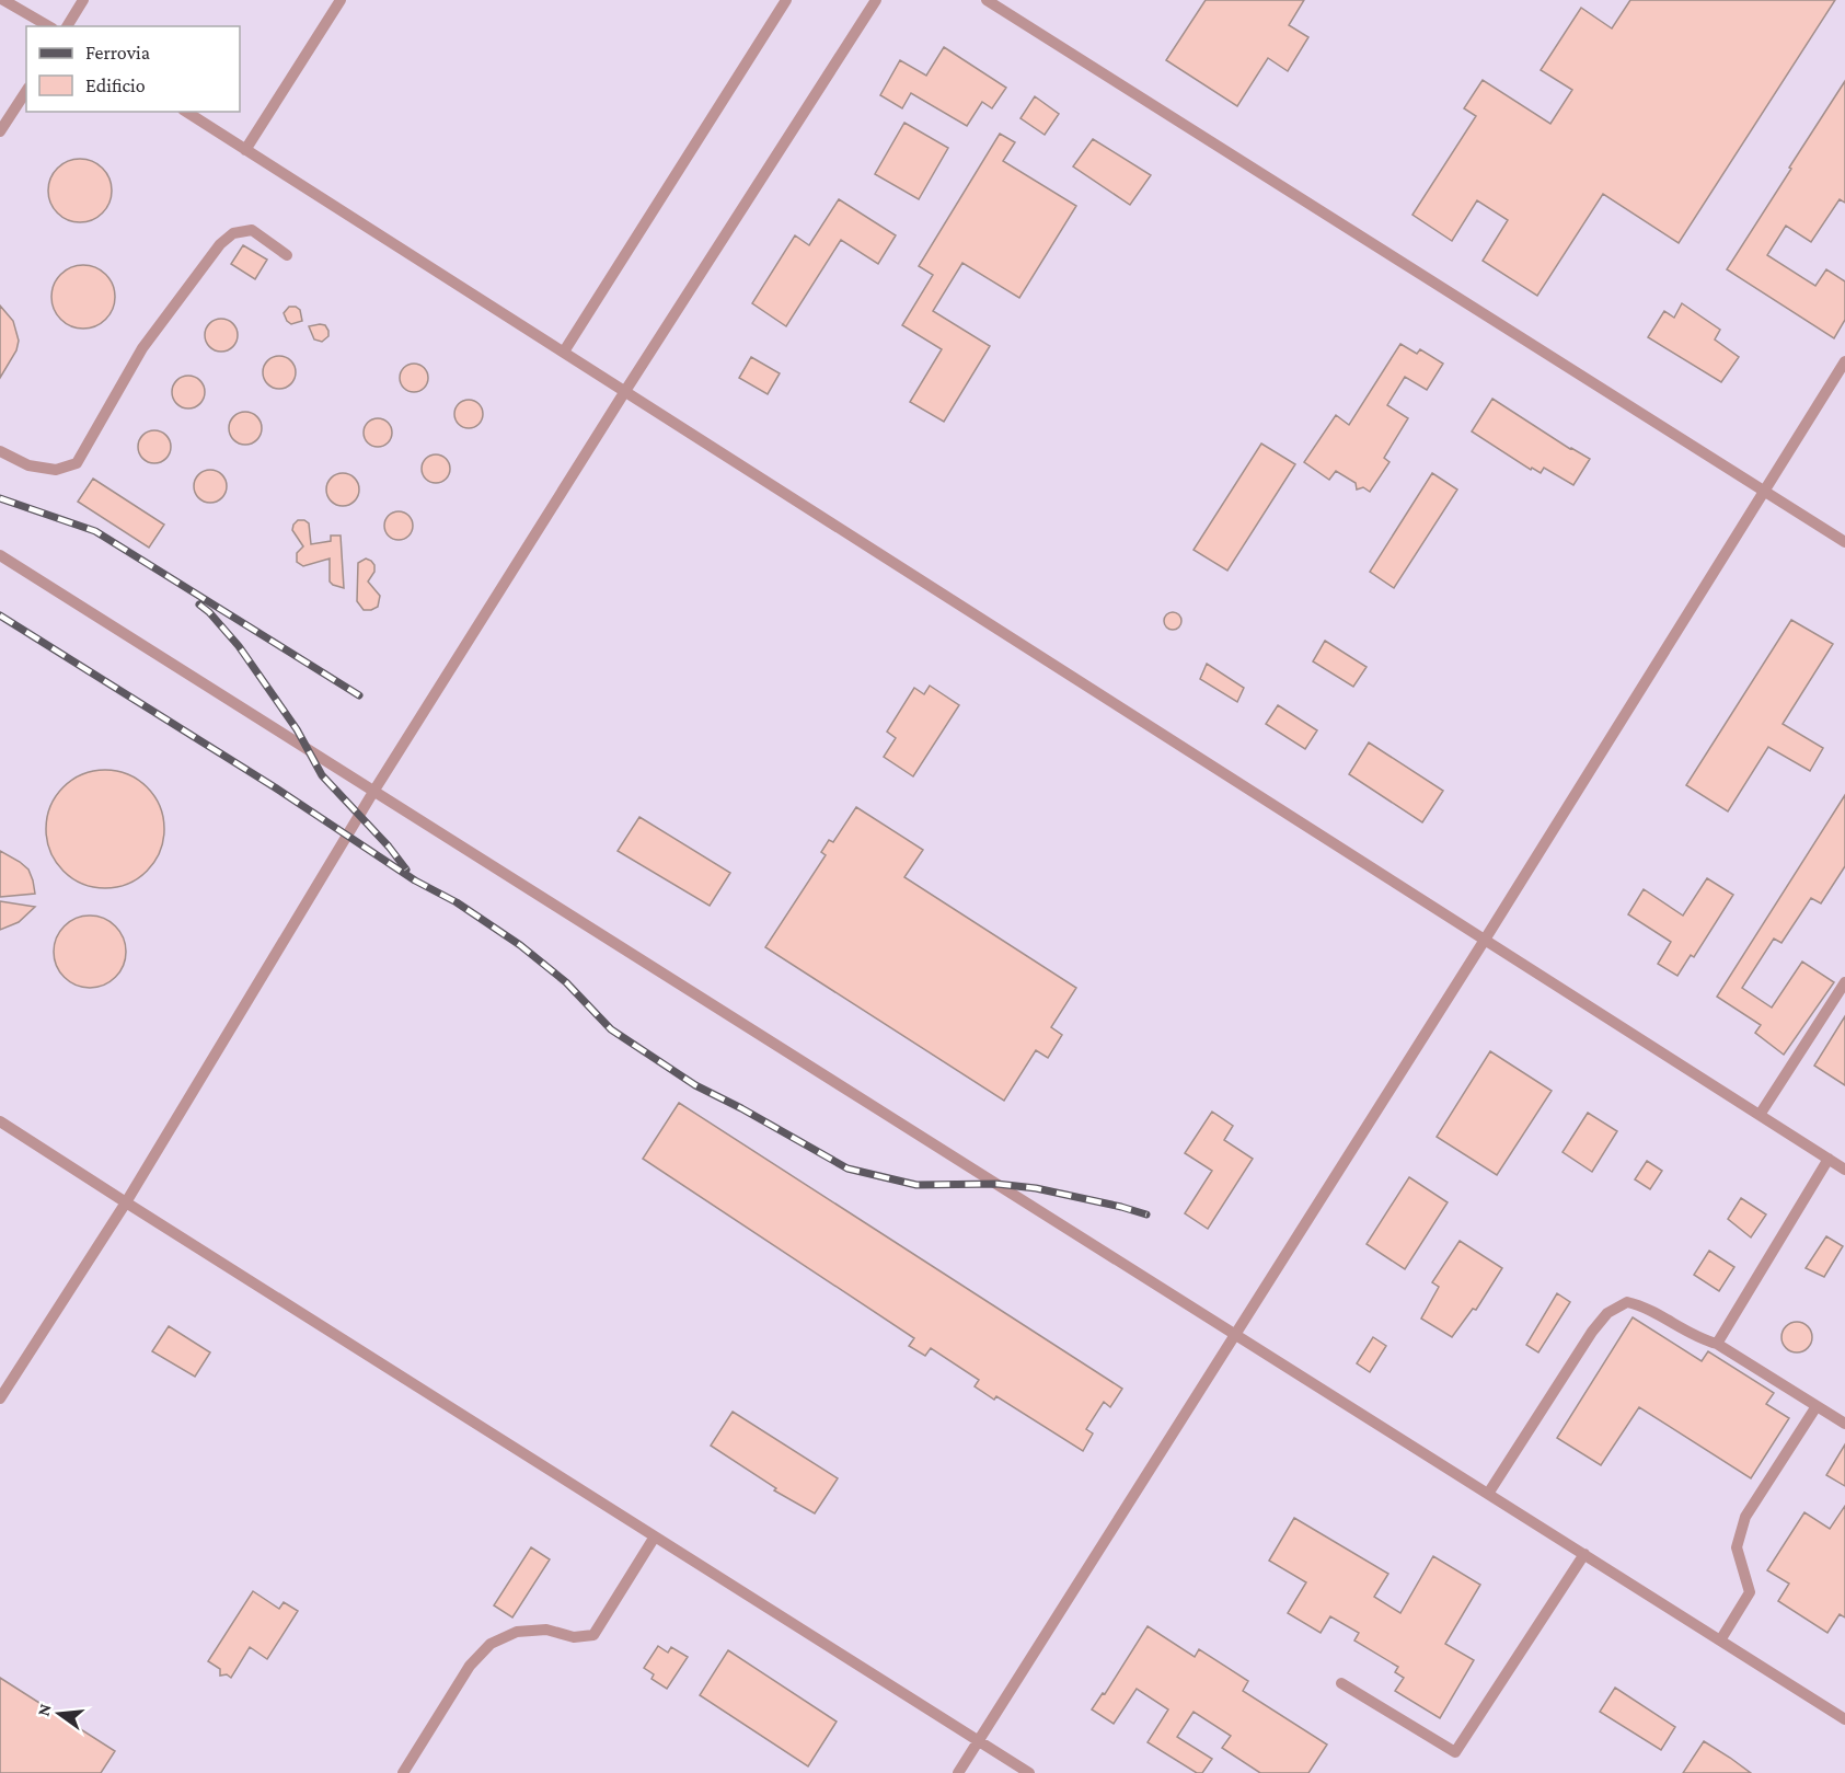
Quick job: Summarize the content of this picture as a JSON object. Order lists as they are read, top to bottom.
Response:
{
  "legend": ["Ferrovia", "Edificio"],
  "north": "left"
}
